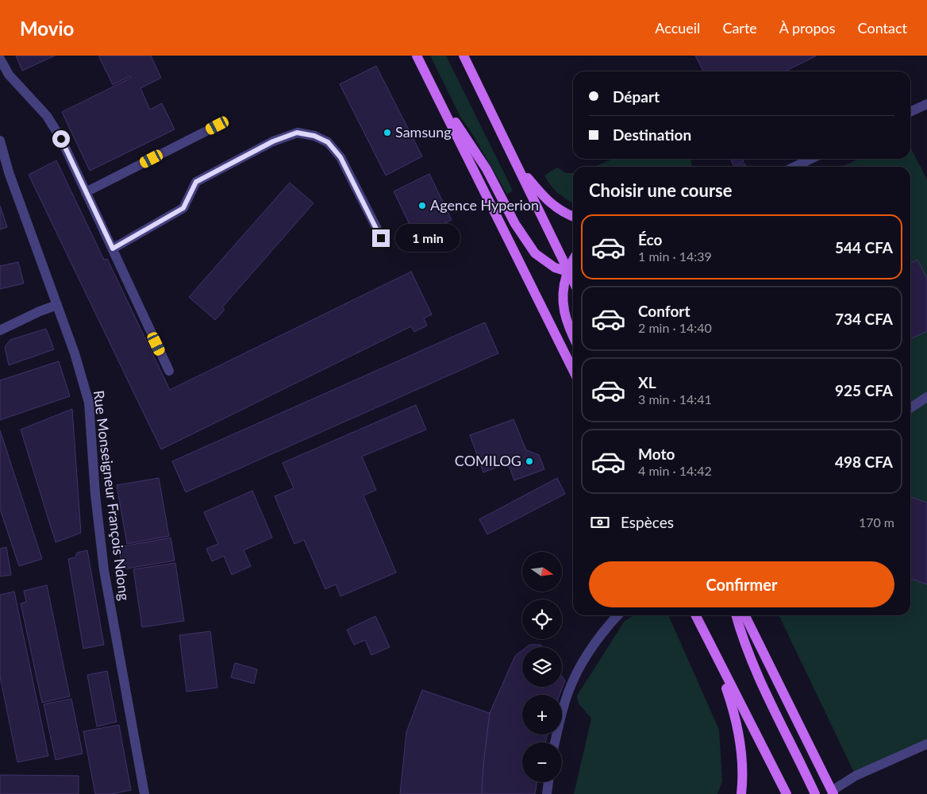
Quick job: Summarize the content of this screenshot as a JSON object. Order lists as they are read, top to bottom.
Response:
{
  "streets": {
    "street": ["Rue Monseigneur François Ndong"]
  },
  "places": ["Samsung", "Agence Hyperion", "COMILOG"],
  "north": "right",
  "page": {
    "header": "Movio",
    "nav": [
      "Accueil",
      "Carte",
      "À propos",
      "Contact"
    ],
    "banner": ["Départ", "Destination"],
    "heading": "Choisir une course",
    "list": [
      {
        "name": "Éco",
        "note": "1 min · 14:39",
        "value": "544 CFA"
      },
      {
        "name": "Confort",
        "note": "2 min · 14:40",
        "value": "734 CFA"
      },
      {
        "name": "XL",
        "note": "3 min · 14:41",
        "value": "925 CFA"
      },
      {
        "name": "Moto",
        "note": "4 min · 14:42",
        "value": "498 CFA"
      }
    ],
    "bubble": "1 min",
    "pay": ["Espèces", "170 m"],
    "map_buttons": ["+", "−"],
    "buttons": "Confirmer"
  }
}
